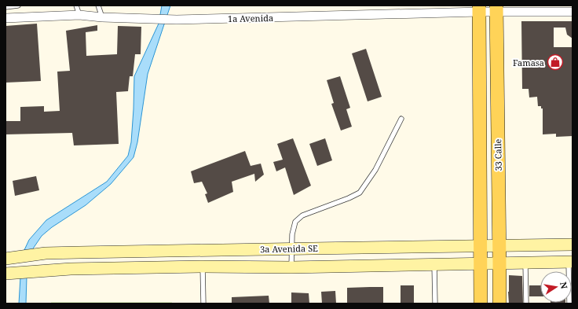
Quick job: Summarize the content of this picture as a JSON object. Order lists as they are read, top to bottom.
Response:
{
  "streets": {
    "main road": ["33 Calle"],
    "street": ["1a Avenida", "3a Avenida SE"]
  },
  "crossings": [
    ["1a Avenida", "33 Calle"],
    ["33 Calle", "3a Avenida SE"]
  ],
  "places": {
    "shop": ["Famasa"]
  },
  "north": "right"
}
